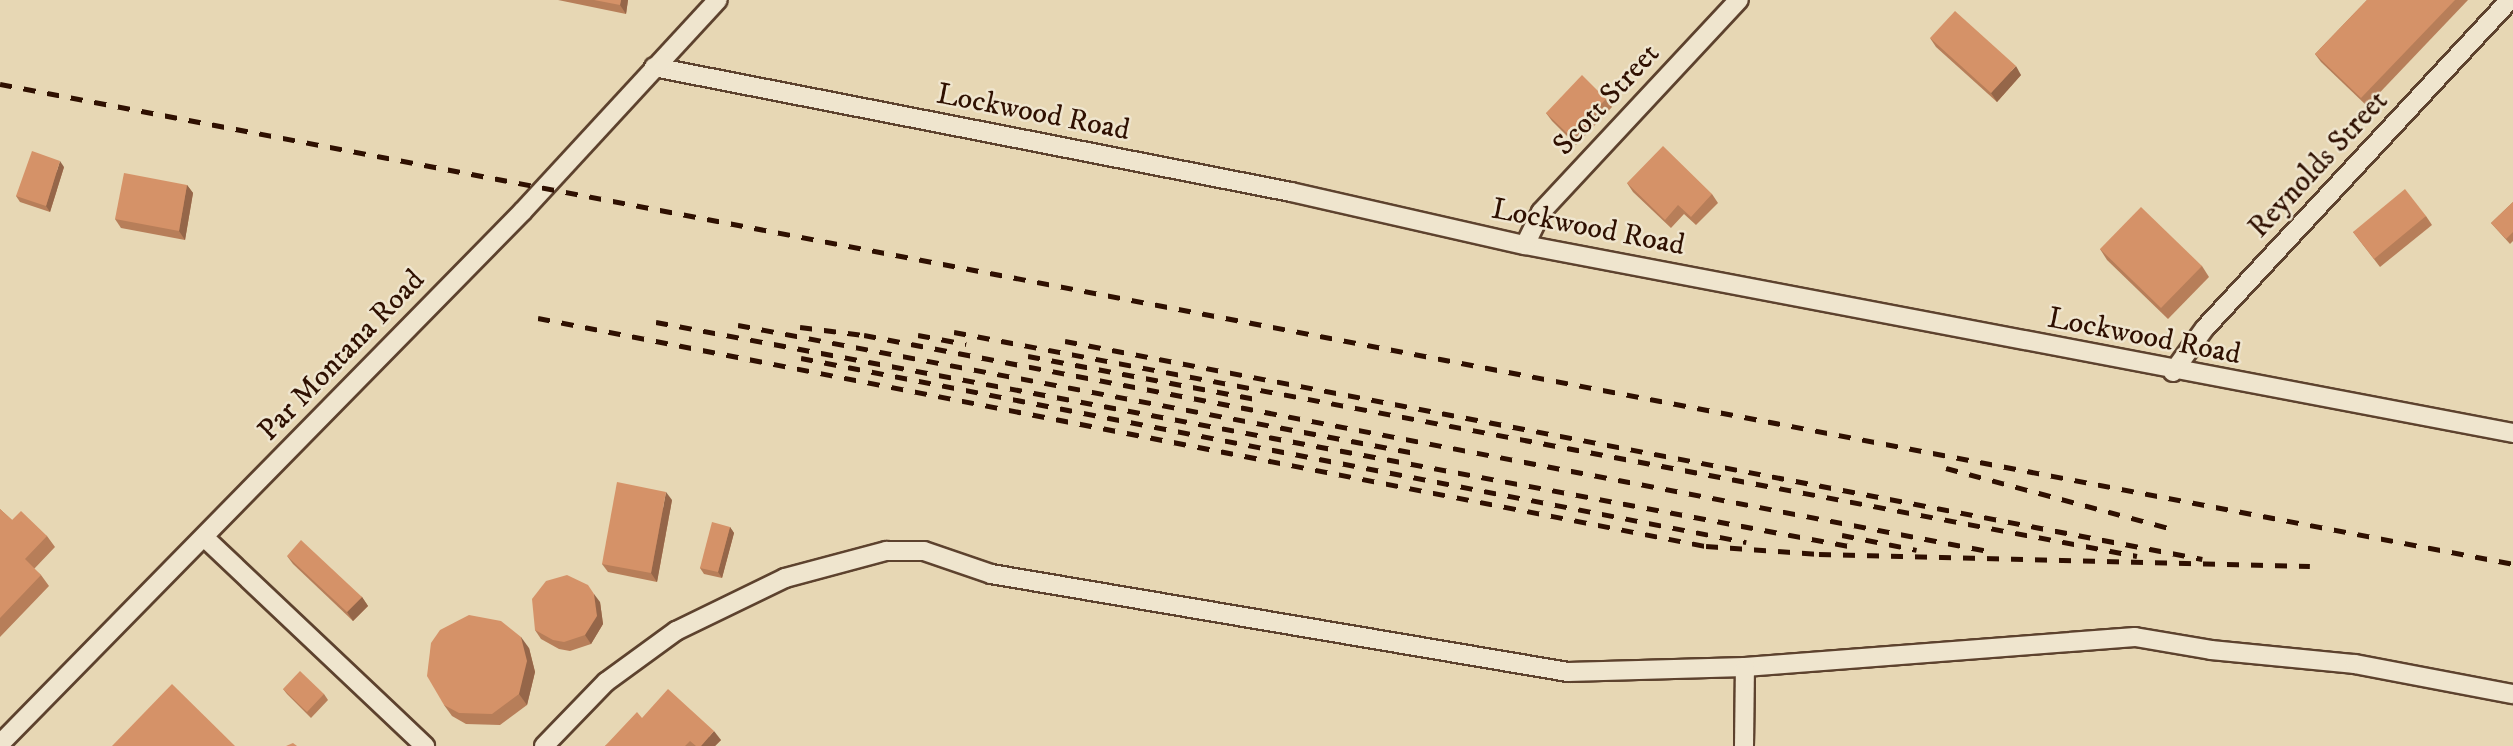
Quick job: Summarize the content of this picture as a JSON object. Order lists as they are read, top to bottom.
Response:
{
  "streets": {
    "street": [
      "Scott Street",
      "Lockwood Road",
      "Reynolds Street",
      "Par Montana Road"
    ]
  },
  "crossings": [
    ["Scott Street", "Lockwood Road"],
    ["Lockwood Road", "Reynolds Street"],
    ["Lockwood Road", "Par Montana Road"]
  ]
}
